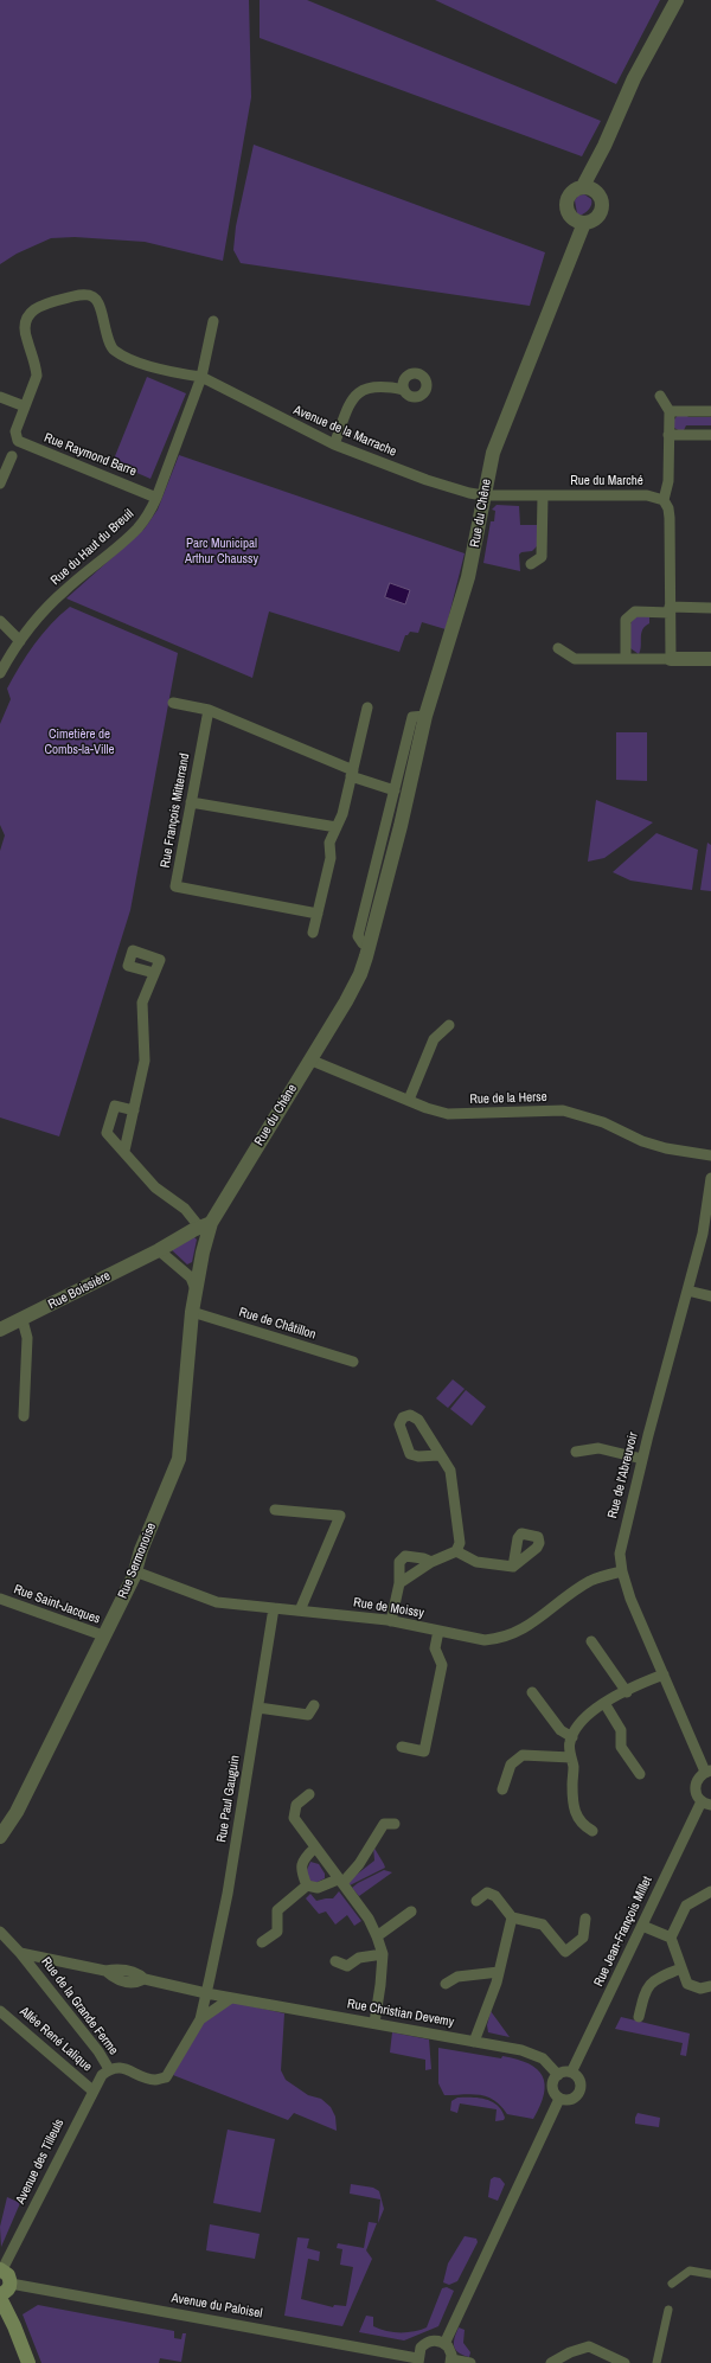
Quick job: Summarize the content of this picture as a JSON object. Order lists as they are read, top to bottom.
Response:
{
  "streets": {
    "street": [
      "Avenue de la Marrache",
      "Rue Raymond Barre",
      "Rue du Marché",
      "Rue du Chêne",
      "Rue du Haut du Breuil",
      "Rue François Mitterrand",
      "Rue de la Herse",
      "Rue Boissière",
      "Rue de Châtillon",
      "Rue de l'Abreuvoir",
      "Rue Sermonoise",
      "Rue Saint-Jacques",
      "Rue de Moissy",
      "Rue Paul Gauguin",
      "Rue Jean-François Millet",
      "Rue de la Grande Ferme",
      "Rue Christian Devemy",
      "Allée René Lalique",
      "Avenue des Tilleuls",
      "Avenue du Paloisel"
    ]
  },
  "crossings": [
    ["Avenue de la Marrache", "Rue Raymond Barre"],
    ["Avenue de la Marrache", "Rue du Marché"],
    ["Avenue de la Marrache", "Rue du Chêne"],
    ["Avenue de la Marrache", "Rue du Haut du Breuil"],
    ["Rue Raymond Barre", "Rue du Haut du Breuil"],
    ["Rue du Marché", "Rue du Chêne"],
    ["Rue du Chêne", "Rue de la Herse"],
    ["Rue du Chêne", "Rue Boissière"],
    ["Rue du Chêne", "Rue Sermonoise"],
    ["Rue de Châtillon", "Rue Sermonoise"],
    ["Rue de l'Abreuvoir", "Rue de Moissy"],
    ["Rue Sermonoise", "Rue Saint-Jacques"],
    ["Rue Sermonoise", "Rue de Moissy"],
    ["Rue de Moissy", "Rue Paul Gauguin"],
    ["Rue Paul Gauguin", "Rue de la Grande Ferme"],
    ["Rue Paul Gauguin", "Rue Christian Devemy"],
    ["Rue Jean-François Millet", "Rue Christian Devemy"],
    ["Rue de la Grande Ferme", "Rue Christian Devemy"],
    ["Rue de la Grande Ferme", "Avenue des Tilleuls"],
    ["Allée René Lalique", "Avenue des Tilleuls"]
  ],
  "parks": ["Parc Municipal Arthur Chaussy", "Cimetière de Combs-la-Ville"]
}
